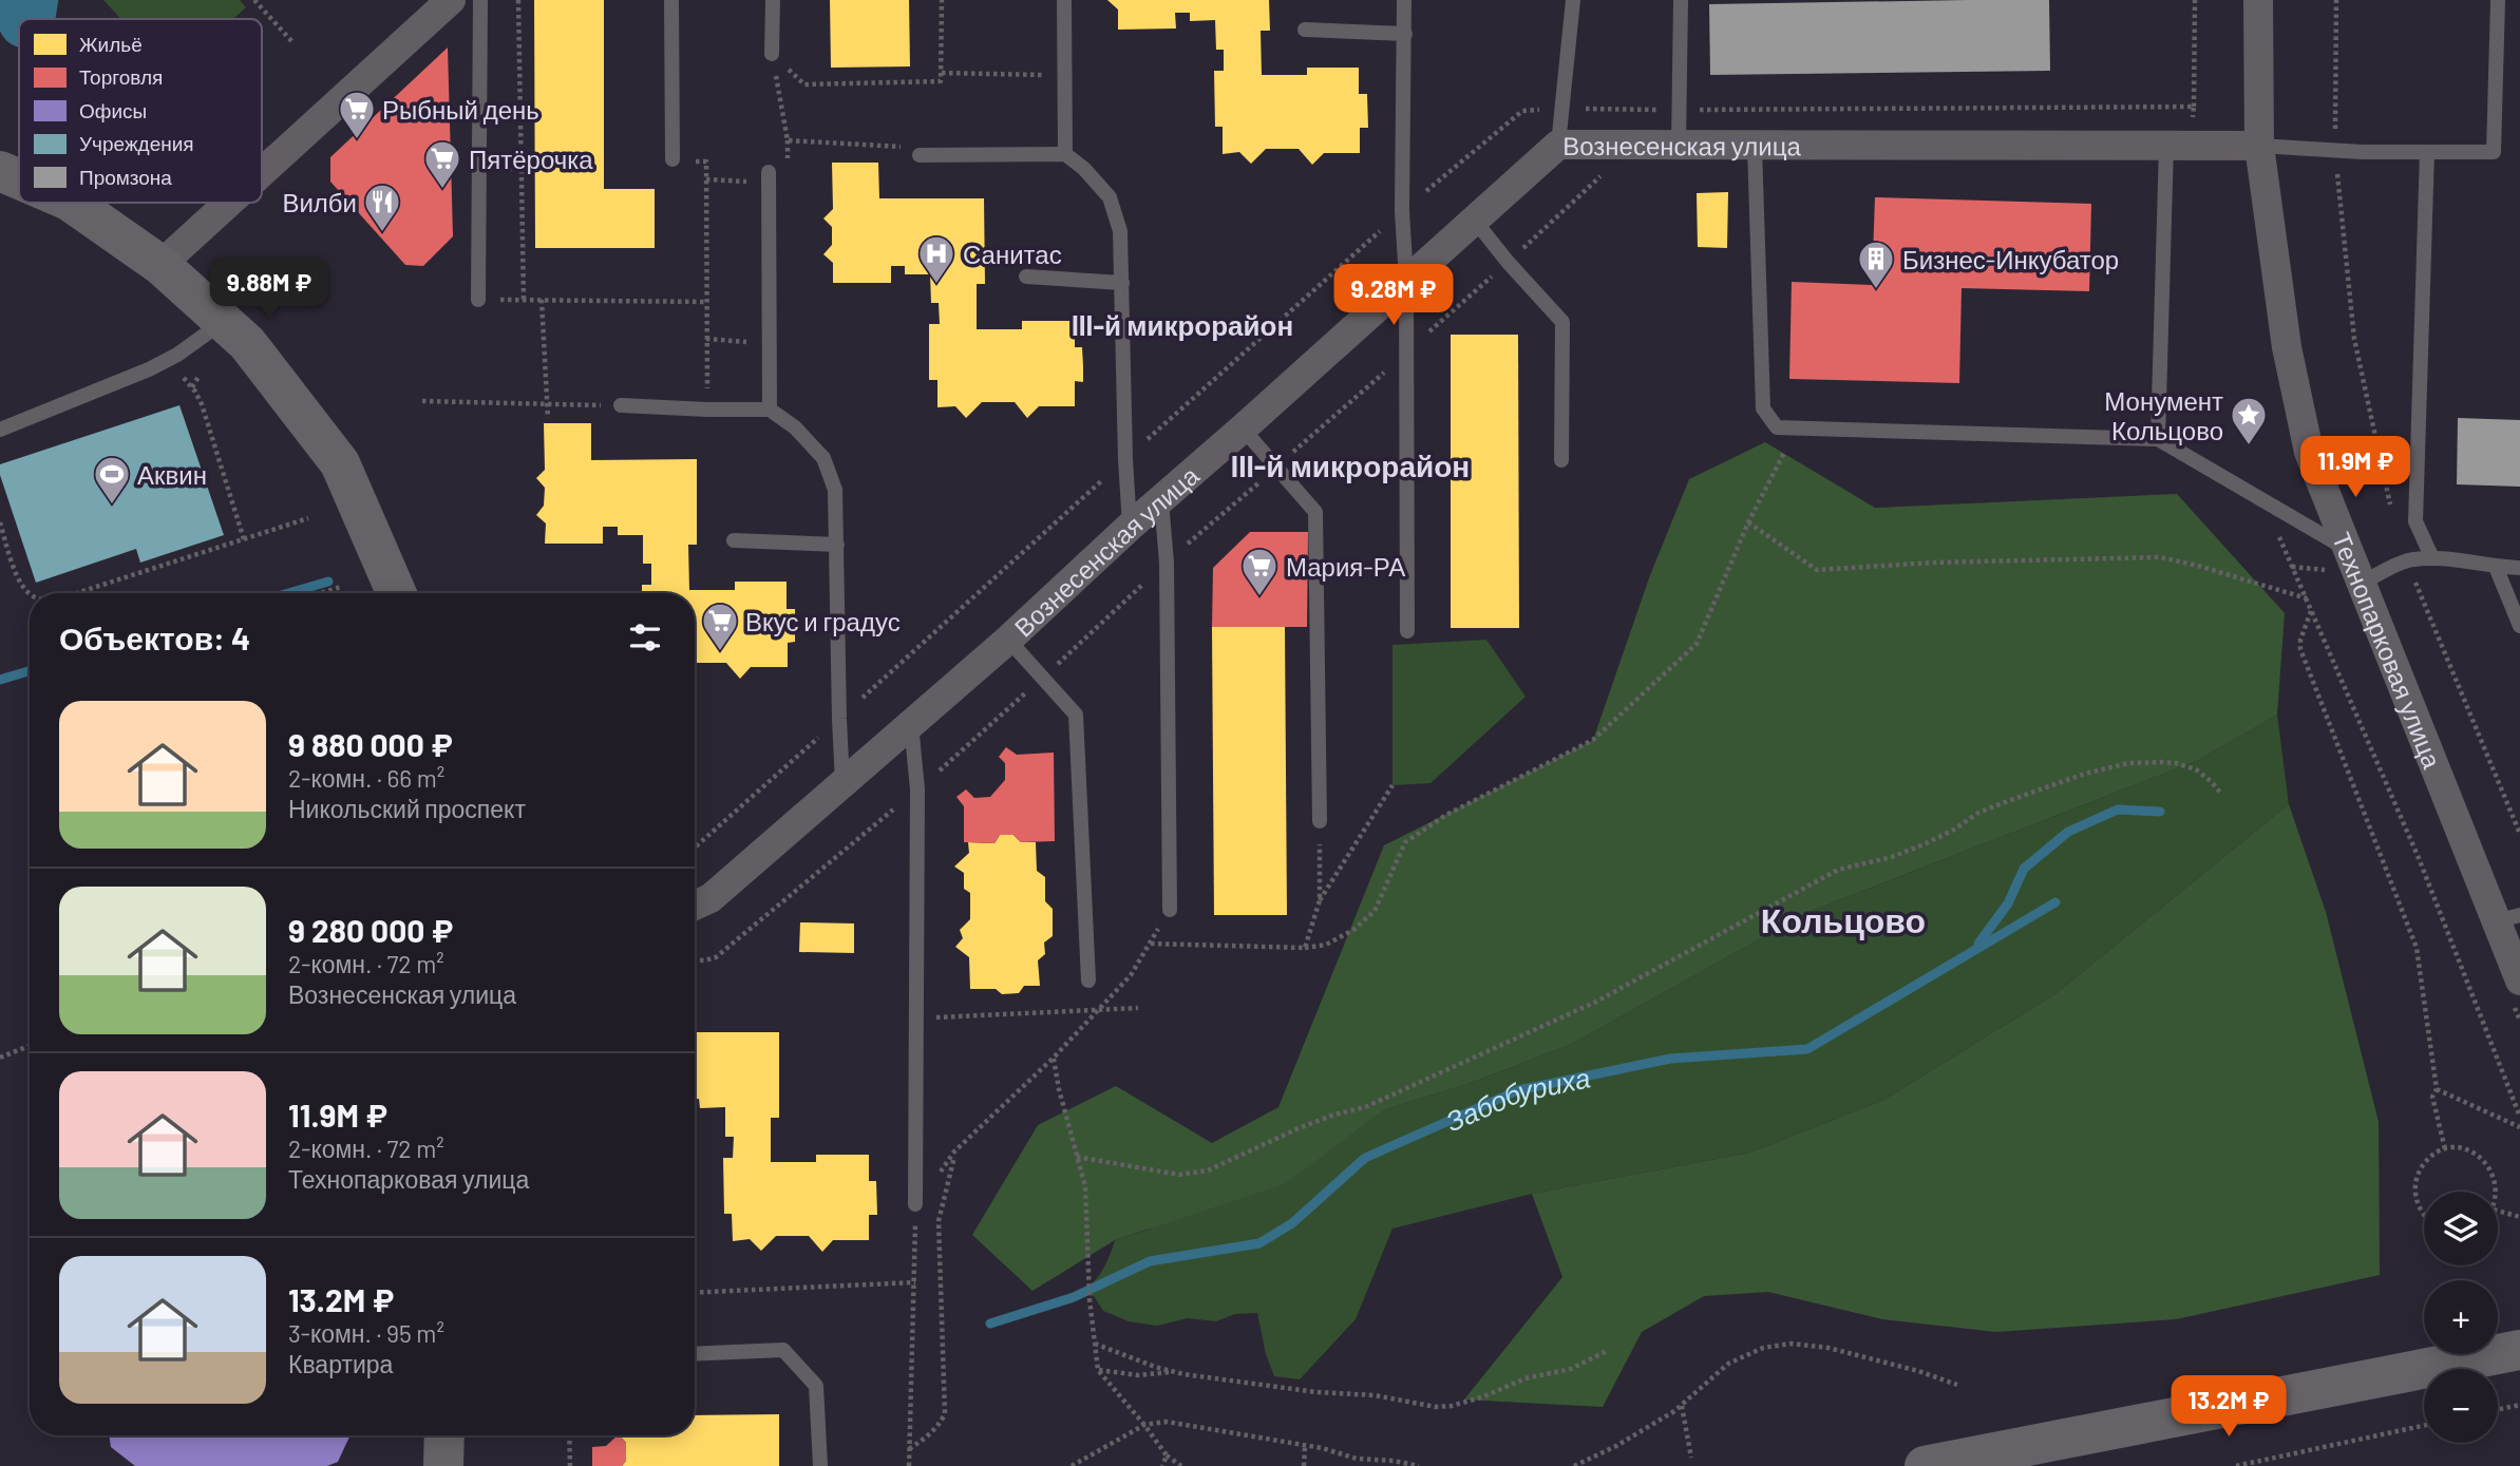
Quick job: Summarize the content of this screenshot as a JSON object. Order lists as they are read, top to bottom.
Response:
{
  "streets": {
    "street": ["Вознесенская улица", "Технопарковая улица"]
  },
  "crossings": [
    ["Вознесенская улица", "Технопарковая улица"]
  ],
  "districts": ["III-й микрорайон", "III-й микрорайон", "Кольцово"],
  "water": ["Забобуриха"],
  "places": {
    "supermarket": [
      "Рыбный день",
      "Пятёрочка",
      "Мария-РА",
      "Вкус и градус"
    ],
    "restaurant": ["Вилби"],
    "hospital": ["Санитас"],
    "building": ["Бизнес-Инкубатор"],
    "place": ["Монумент Кольцово"],
    "sports": ["Аквин"]
  },
  "legend": [
    "Жильё",
    "Торговля",
    "Офисы",
    "Учреждения",
    "Промзона"
  ],
  "page": {
    "price": [
      "9.88M ₽",
      "9.28M ₽",
      "11.9M ₽",
      "13.2M ₽"
    ],
    "heading": "Объектов: 4",
    "list": [
      {
        "name": "9 880 000 ₽",
        "note": "2-комн. · 66 m² · Никольский проспект"
      },
      {
        "name": "9 280 000 ₽",
        "note": "2-комн. · 72 m² · Вознесенская улица"
      },
      {
        "name": "11.9M ₽",
        "note": "2-комн. · 72 m² · Технопарковая улица"
      },
      {
        "name": "13.2M ₽",
        "note": "3-комн. · 95 m² · Квартира"
      }
    ],
    "map_buttons": ["+", "−"]
  }
}
